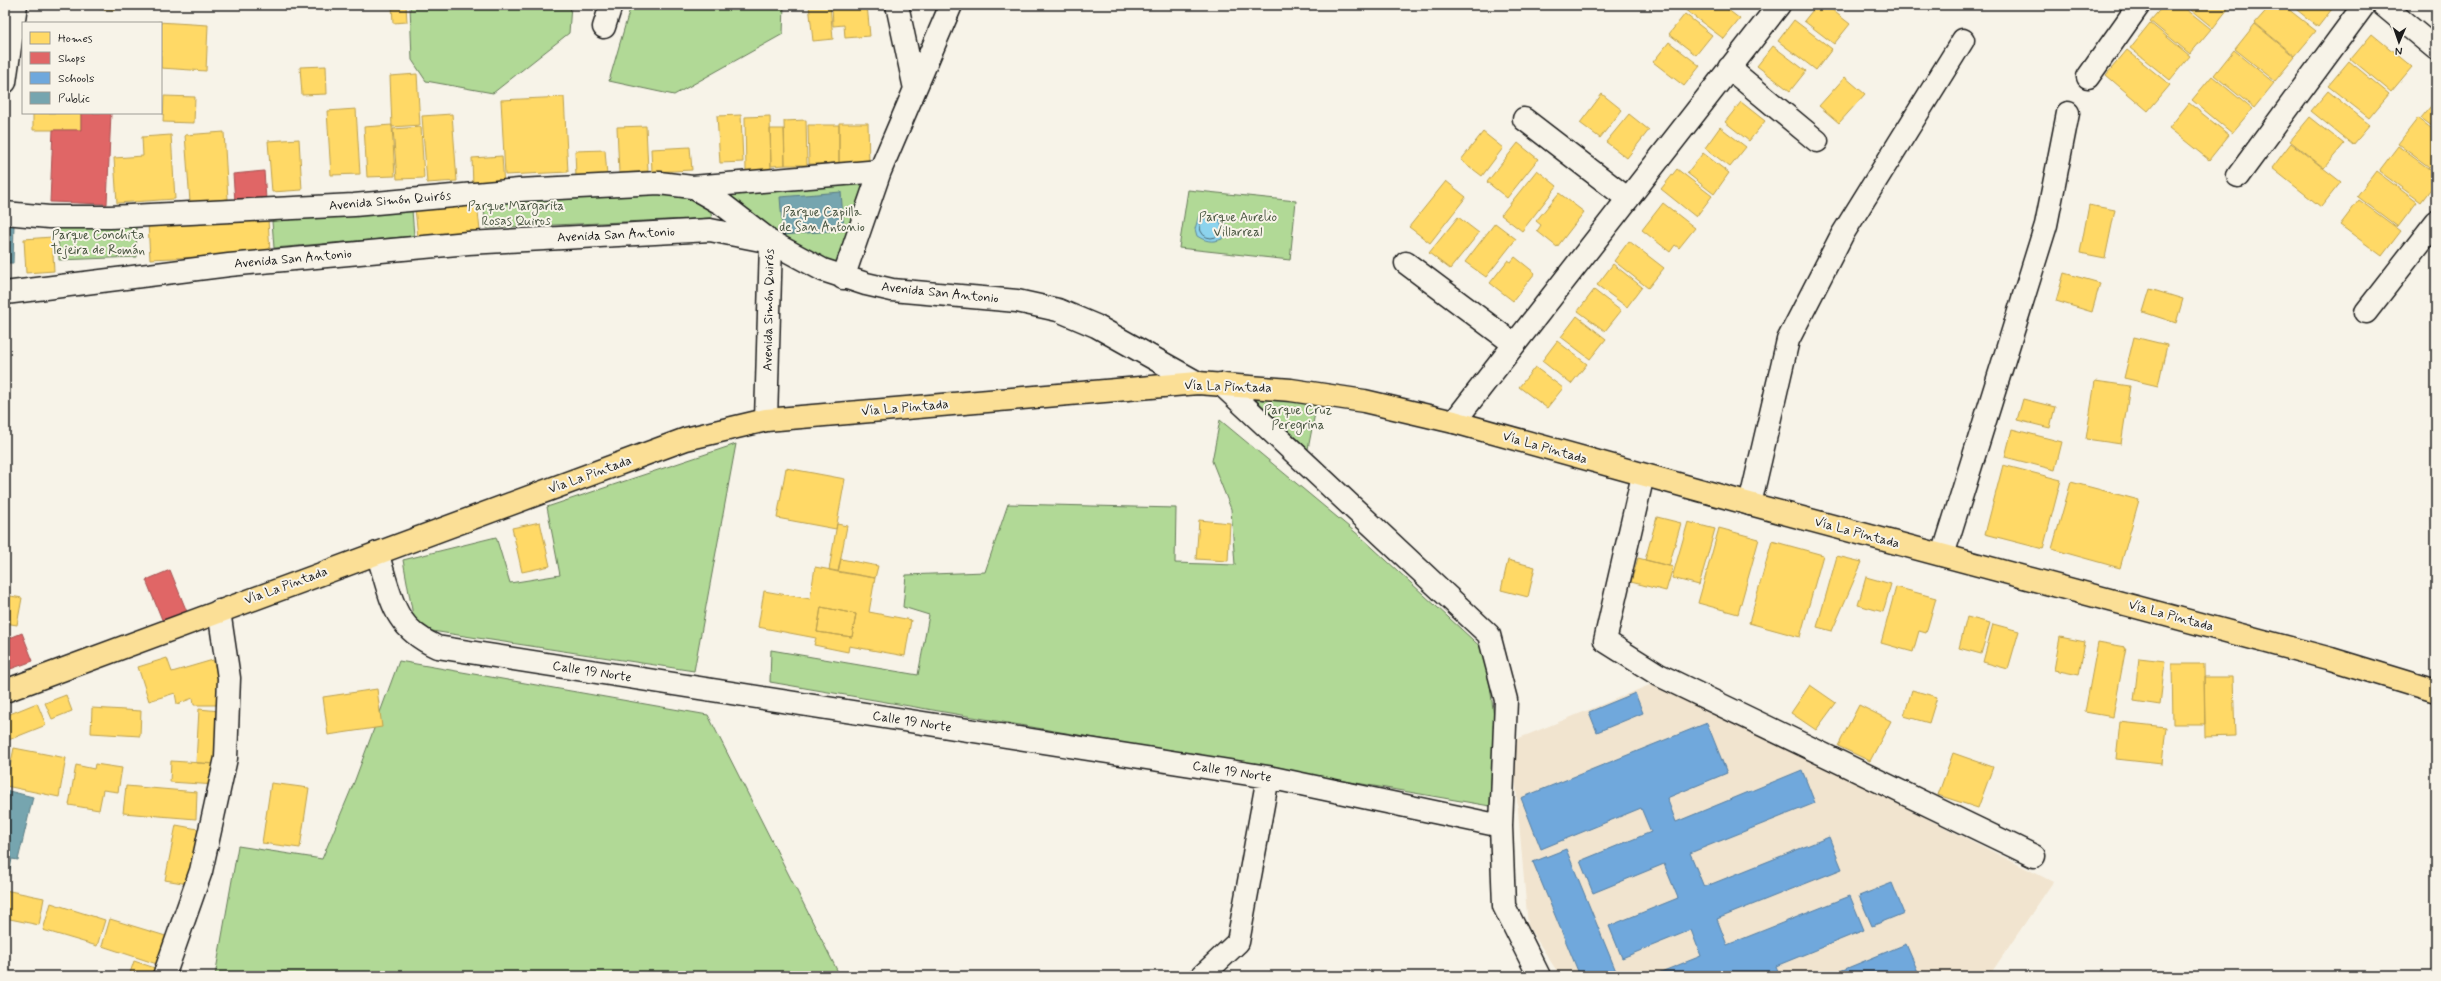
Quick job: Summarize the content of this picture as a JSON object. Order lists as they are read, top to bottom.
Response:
{
  "streets": {
    "main road": ["Vía La Pintada"],
    "street": ["Avenida Simón Quirós", "Avenida San Antonio", "Calle 19 Norte"]
  },
  "crossings": [
    ["Avenida Simón Quirós", "Avenida San Antonio"],
    ["Avenida Simón Quirós", "Vía La Pintada"],
    ["Avenida San Antonio", "Vía La Pintada"],
    ["Vía La Pintada", "Calle 19 Norte"]
  ],
  "parks": [
    "Parque Margarita Rosas Quiros",
    "Parque Capilla de San Antonio",
    "Parque Aurelio Villarreal",
    "Parque Conchita Tejeira de Román",
    "Parque Cruz Peregrina"
  ],
  "legend": [
    "Homes",
    "Shops",
    "Schools",
    "Public"
  ],
  "north": "bottom"
}
